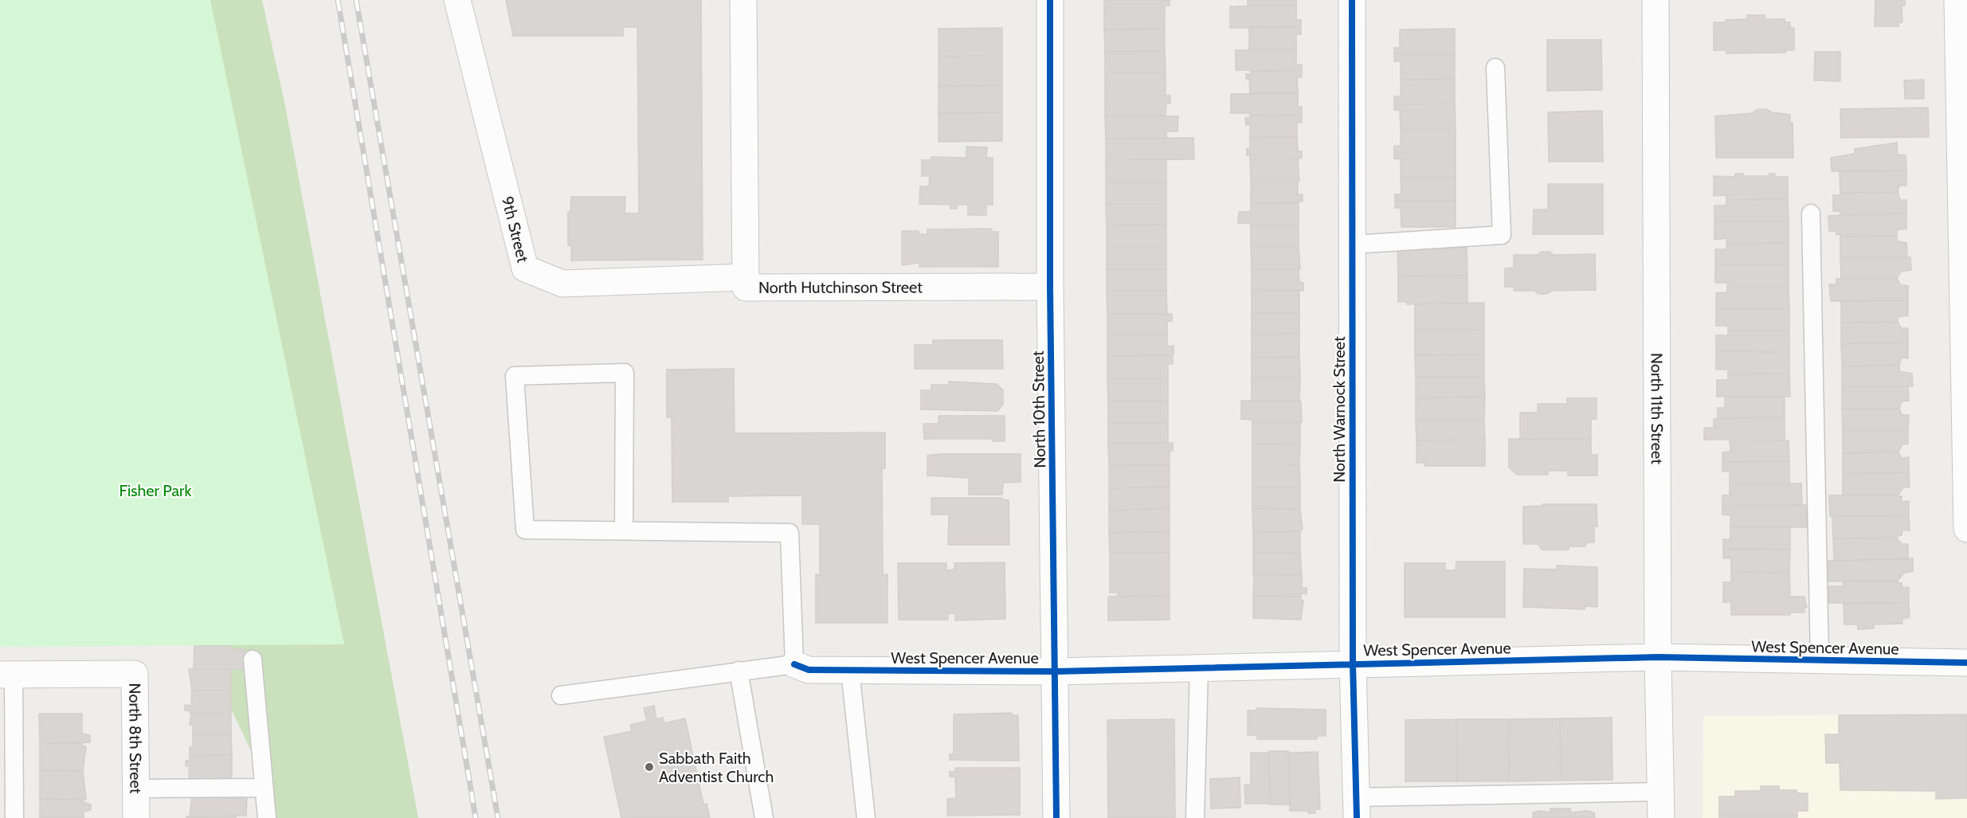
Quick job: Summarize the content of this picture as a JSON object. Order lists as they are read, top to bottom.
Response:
{
  "streets": {
    "street": [
      "9th Street",
      "North Hutchinson Street",
      "North 10th Street",
      "North Warnock Street",
      "North 11th Street",
      "West Spencer Avenue",
      "North 8th Street"
    ]
  },
  "crossings": [
    ["9th Street", "North Hutchinson Street"],
    ["North Hutchinson Street", "North 10th Street"],
    ["North 10th Street", "West Spencer Avenue"],
    ["North Warnock Street", "West Spencer Avenue"],
    ["North 11th Street", "West Spencer Avenue"]
  ],
  "parks": ["Fisher Park"],
  "places": ["Sabbath Faith Adventist Church"]
}
